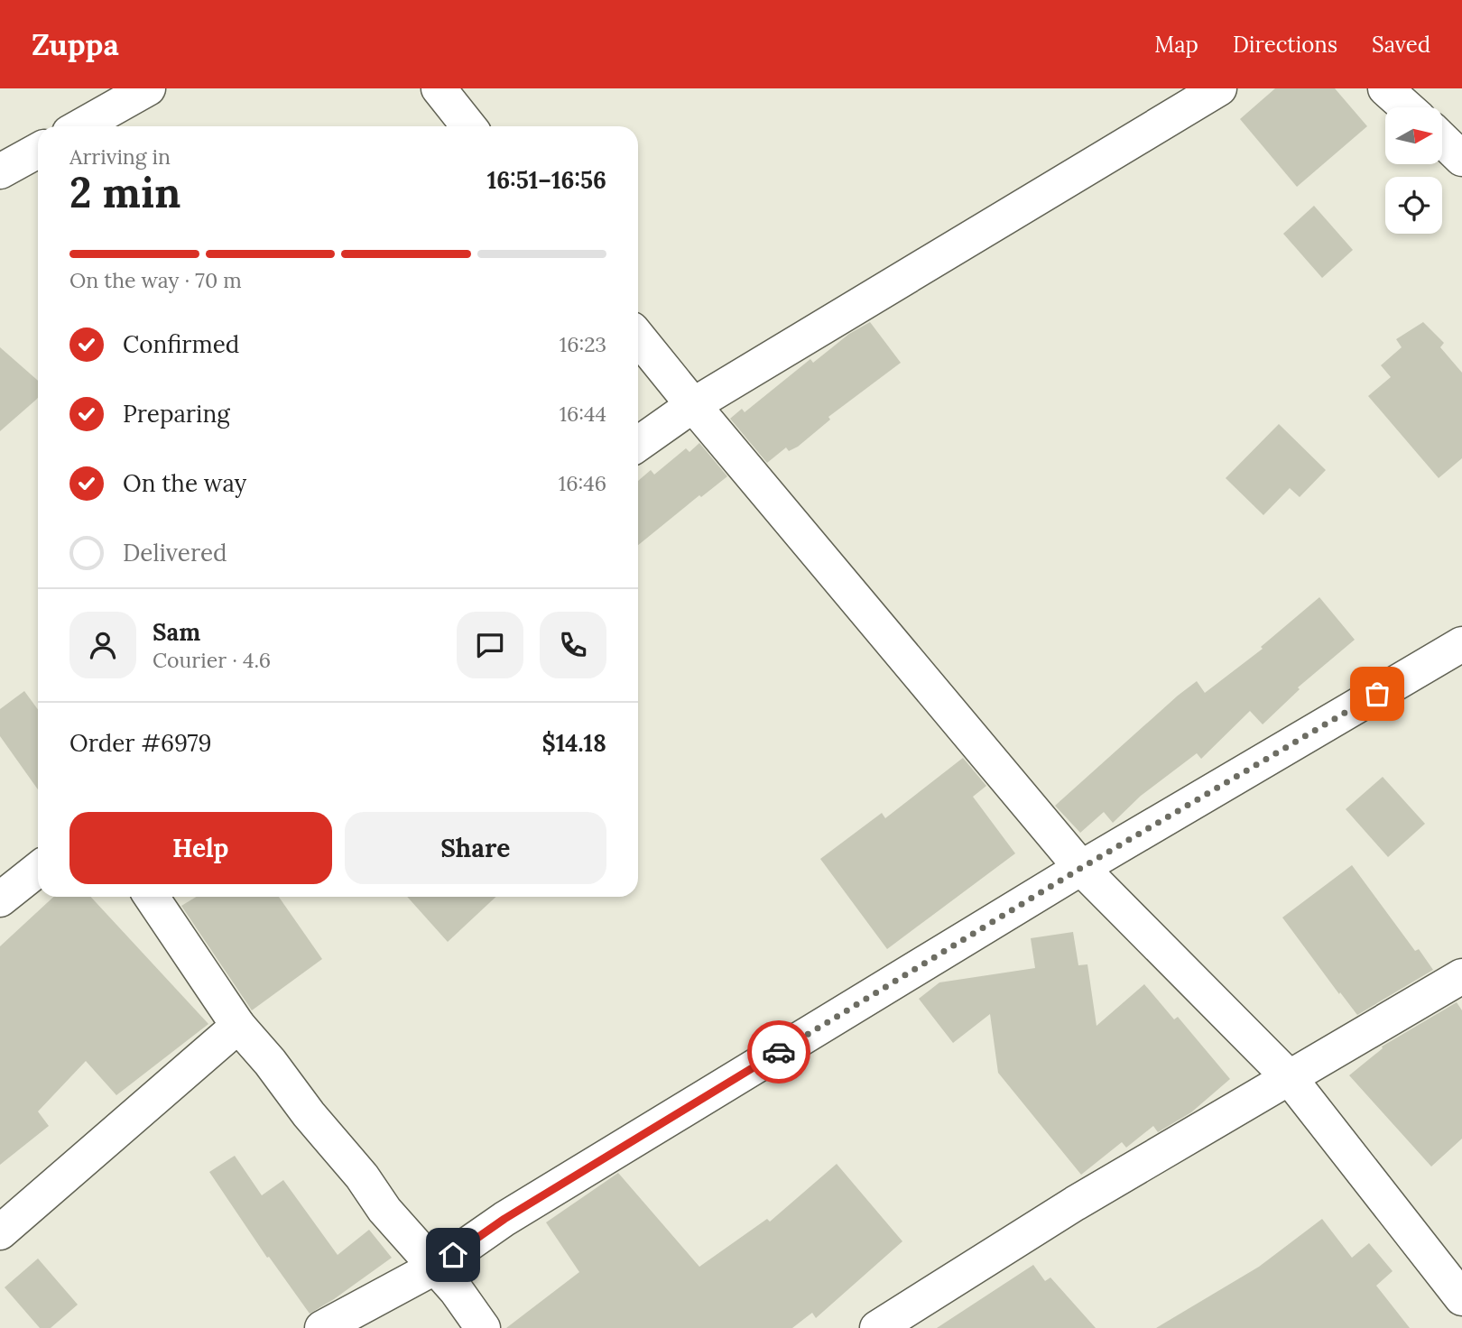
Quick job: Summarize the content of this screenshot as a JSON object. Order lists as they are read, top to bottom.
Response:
{
  "north": "right",
  "page": {
    "header": "Zuppa",
    "nav": ["Map", "Directions", "Saved"],
    "heading": ["2 min", "Arriving in", "16:51–16:56"],
    "panel": [
      "Sam",
      "Courier · 4.6",
      "Order #6979",
      "$14.18"
    ],
    "bar": "On the way · 70 m",
    "list": [
      ["Confirmed", "16:23"],
      ["Preparing", "16:44"],
      ["On the way", "16:46"],
      "Delivered"
    ],
    "buttons": ["Help", "Share"]
  }
}
